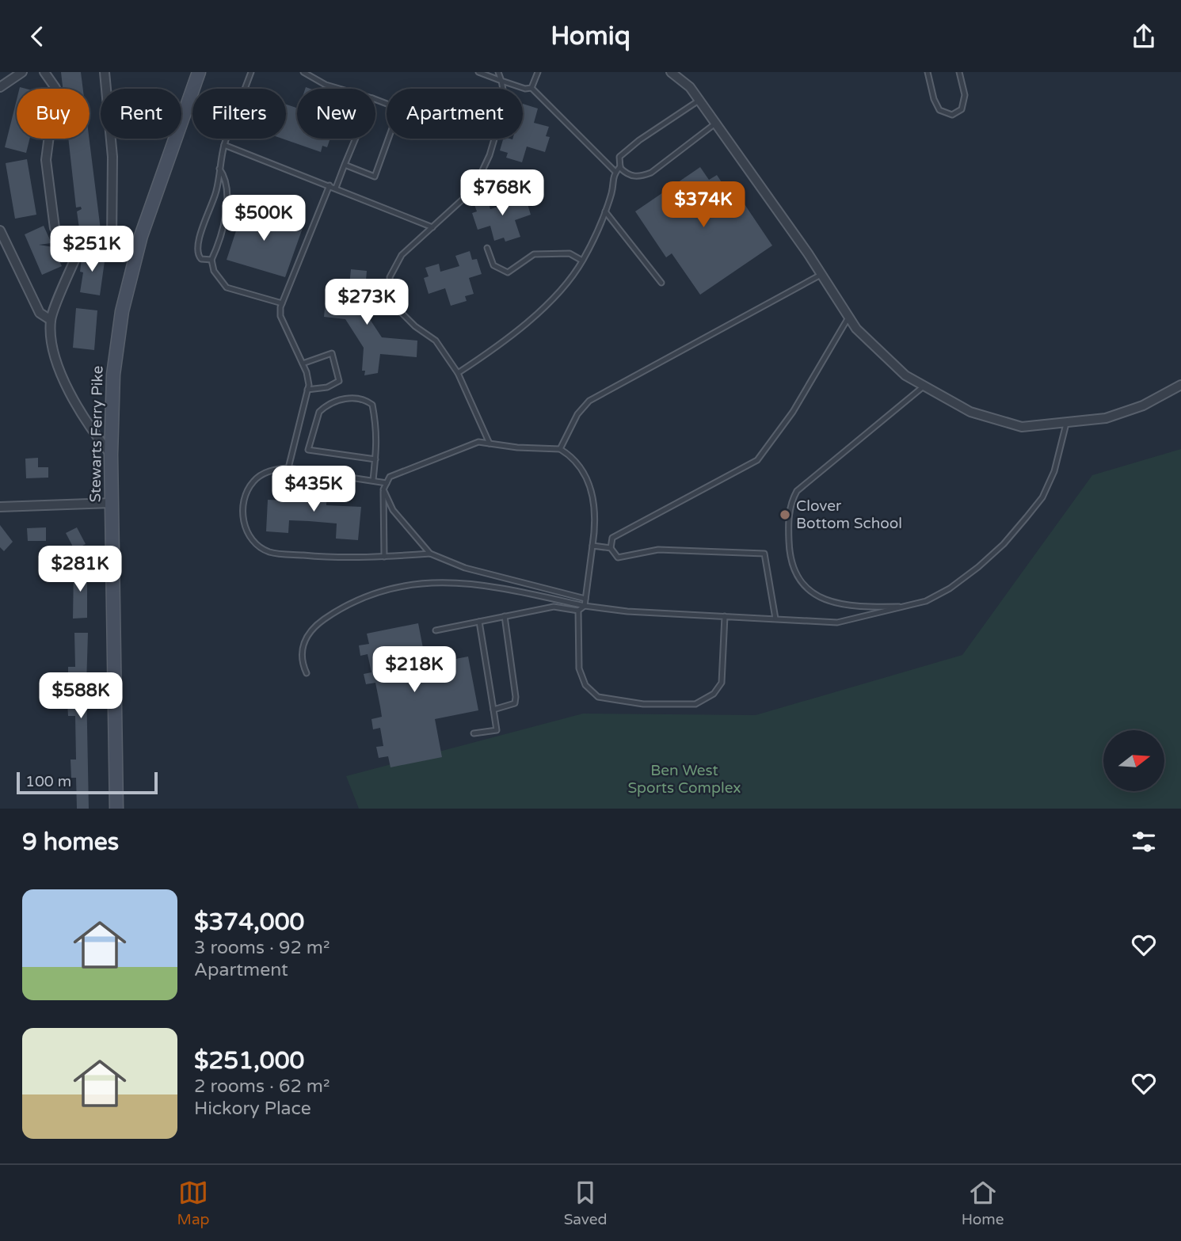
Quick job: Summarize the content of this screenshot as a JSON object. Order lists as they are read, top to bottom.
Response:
{
  "streets": {
    "main road": ["Stewarts Ferry Pike"]
  },
  "parks": ["Ben West Sports Complex"],
  "places": ["Clover Bottom School"],
  "scale_bar": "100 m",
  "north": "right",
  "page": {
    "header": "Homiq",
    "chip": [
      "Buy",
      "Rent",
      "Filters",
      "New",
      "Apartment"
    ],
    "price": [
      "$768K",
      "$374K",
      "$500K",
      "$251K",
      "$273K",
      "$435K",
      "$281K",
      "$218K",
      "$588K"
    ],
    "scale": "100 m",
    "heading": "9 homes",
    "list": [
      {
        "name": "$374,000",
        "note": "3 rooms · 92 m² · Apartment"
      },
      {
        "name": "$251,000",
        "note": "2 rooms · 62 m² · Hickory Place"
      }
    ],
    "tabs": ["Map", "Saved", "Home"]
  }
}
